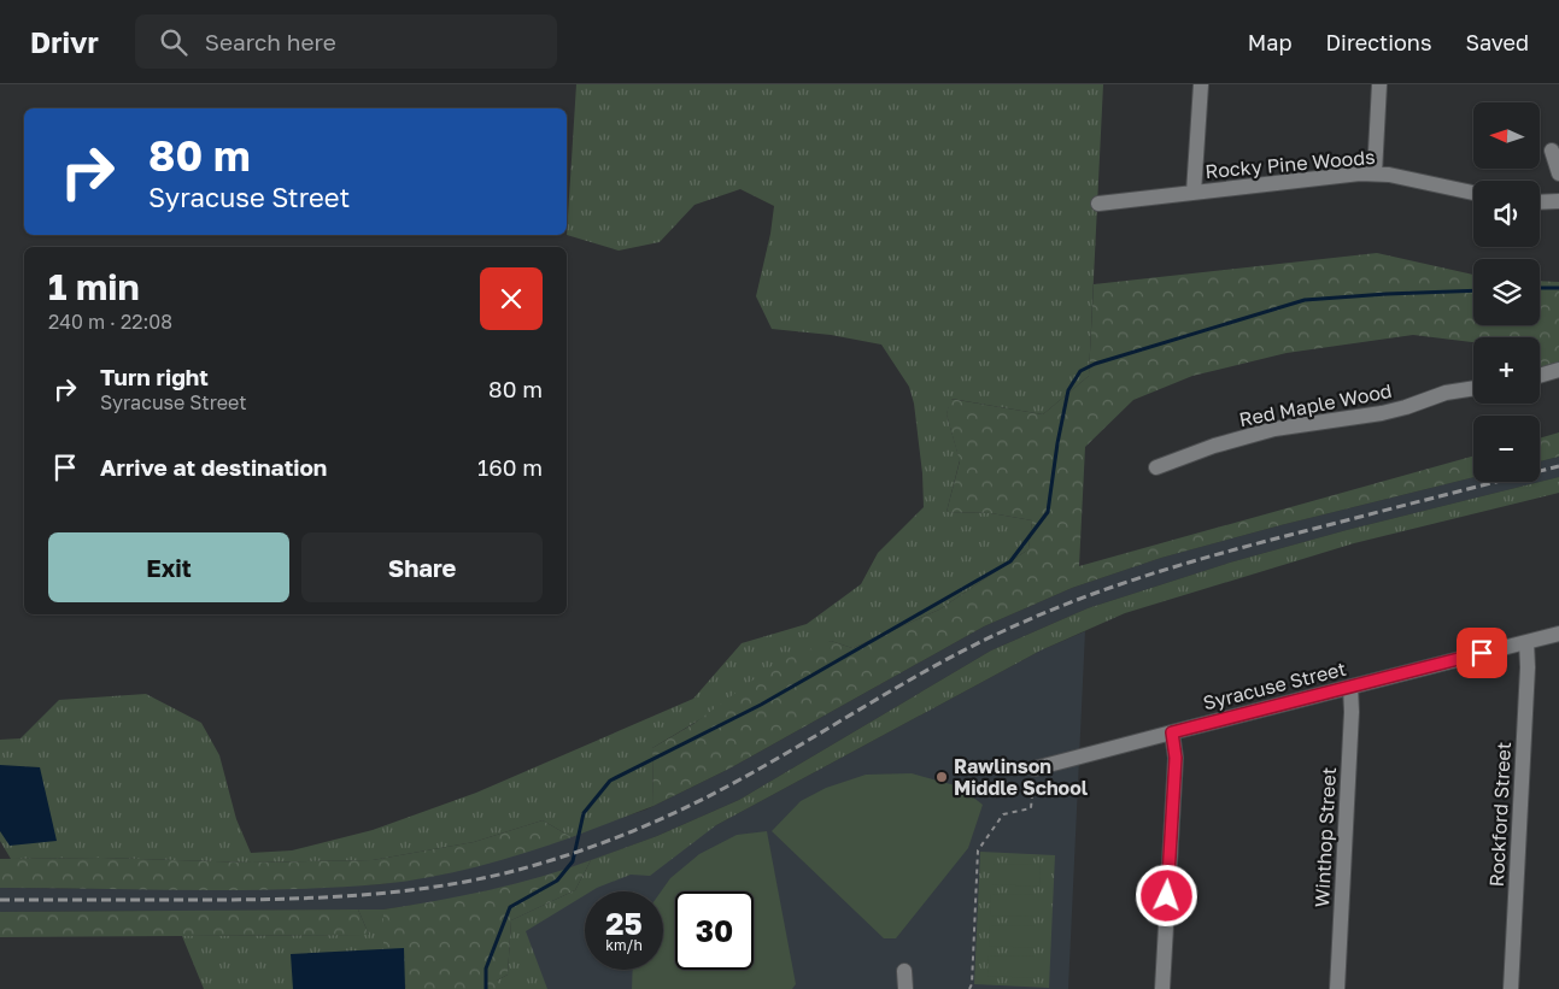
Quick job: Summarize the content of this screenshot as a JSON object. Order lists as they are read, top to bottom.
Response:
{
  "streets": {
    "street": [
      "Rocky Pine Woods",
      "Red Maple Wood",
      "Syracuse Street",
      "Rockford Street",
      "Winthop Street"
    ]
  },
  "crossings": [
    ["Syracuse Street", "Rockford Street"],
    ["Syracuse Street", "Winthop Street"]
  ],
  "places": ["Rawlinson Middle School"],
  "north": "left",
  "page": {
    "header": "Drivr",
    "search": "Search here",
    "nav": ["Map", "Directions", "Saved"],
    "map_buttons": ["+", "−"],
    "turn": ["80 m", "Syracuse Street"],
    "heading": ["1 min", "240 m · 22:08"],
    "list": [
      {
        "name": "Turn right",
        "note": "Syracuse Street",
        "value": "80 m"
      },
      {
        "name": "Arrive at destination",
        "value": "160 m"
      }
    ],
    "buttons": ["Exit", "Share"],
    "speed": "25 km/h",
    "limit": "30"
  }
}
